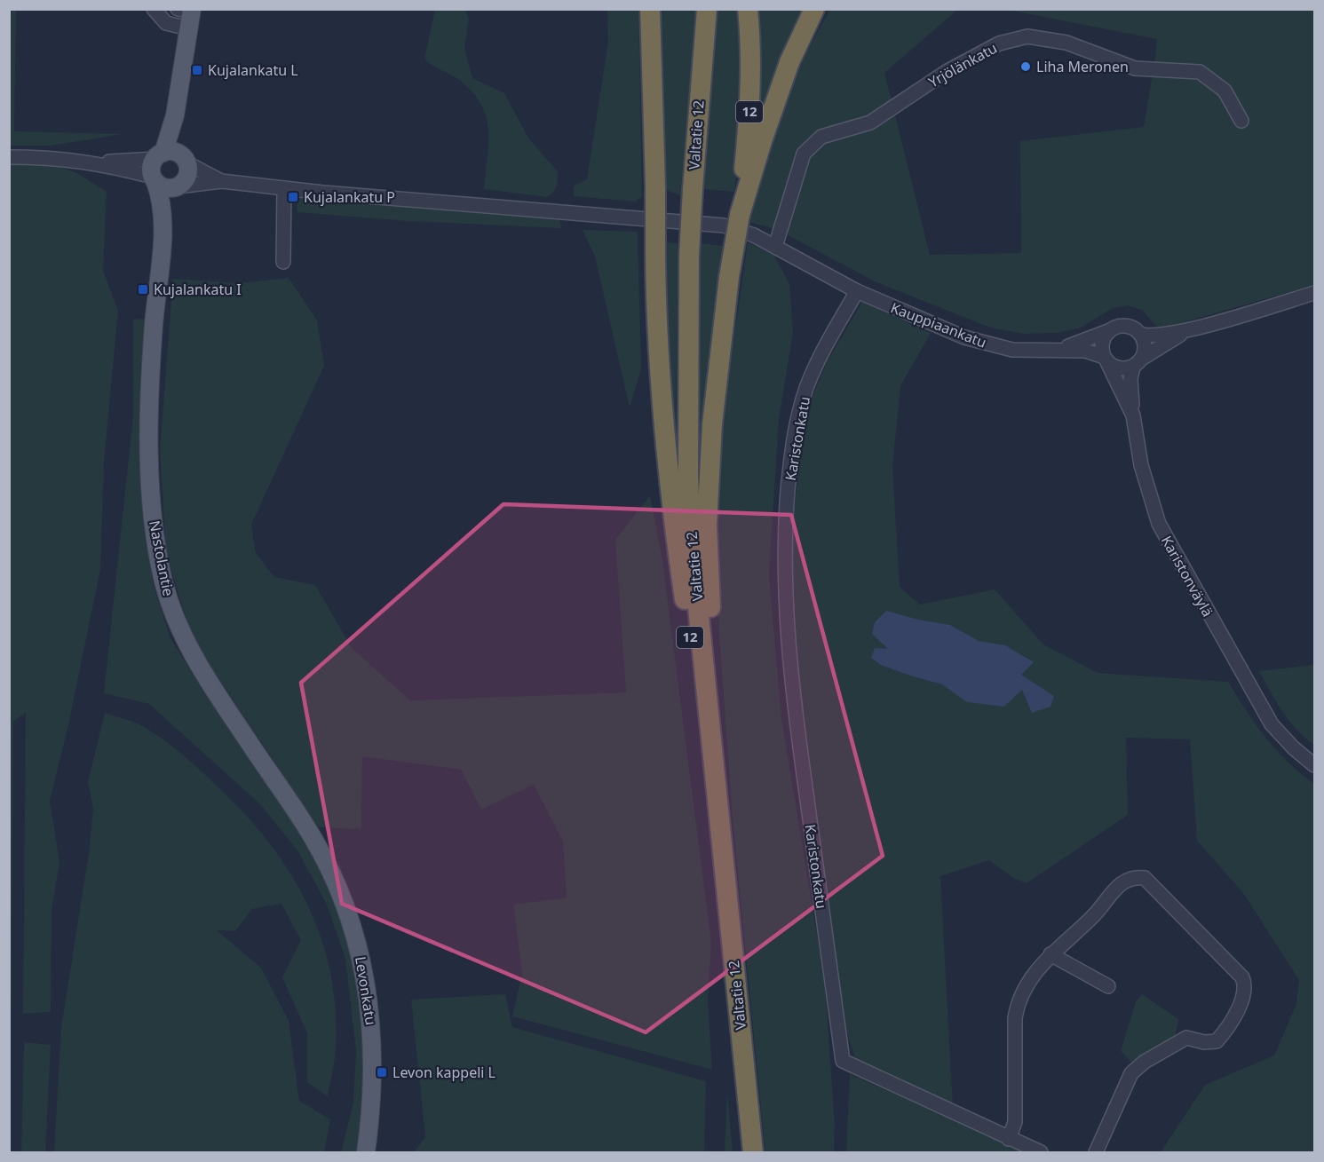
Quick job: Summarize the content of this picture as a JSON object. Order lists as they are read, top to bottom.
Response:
{
  "streets": {
    "highway": ["12", "Valtatie 12"],
    "main road": ["Nastolantie", "Levonkatu"],
    "street": [
      "Yrjölänkatu",
      "Kauppiaankatu",
      "Karistonkatu",
      "Karistonväylä"
    ]
  },
  "crossings": [
    ["12", "Valtatie 12"],
    ["Kauppiaankatu", "Karistonkatu"],
    ["Kauppiaankatu", "Karistonväylä"],
    ["Nastolantie", "Levonkatu"]
  ],
  "places": {
    "other": ["Liha Meronen"],
    "transit": [
      "Kujalankatu L",
      "Kujalankatu P",
      "Kujalankatu I",
      "Levon kappeli L"
    ]
  }
}
